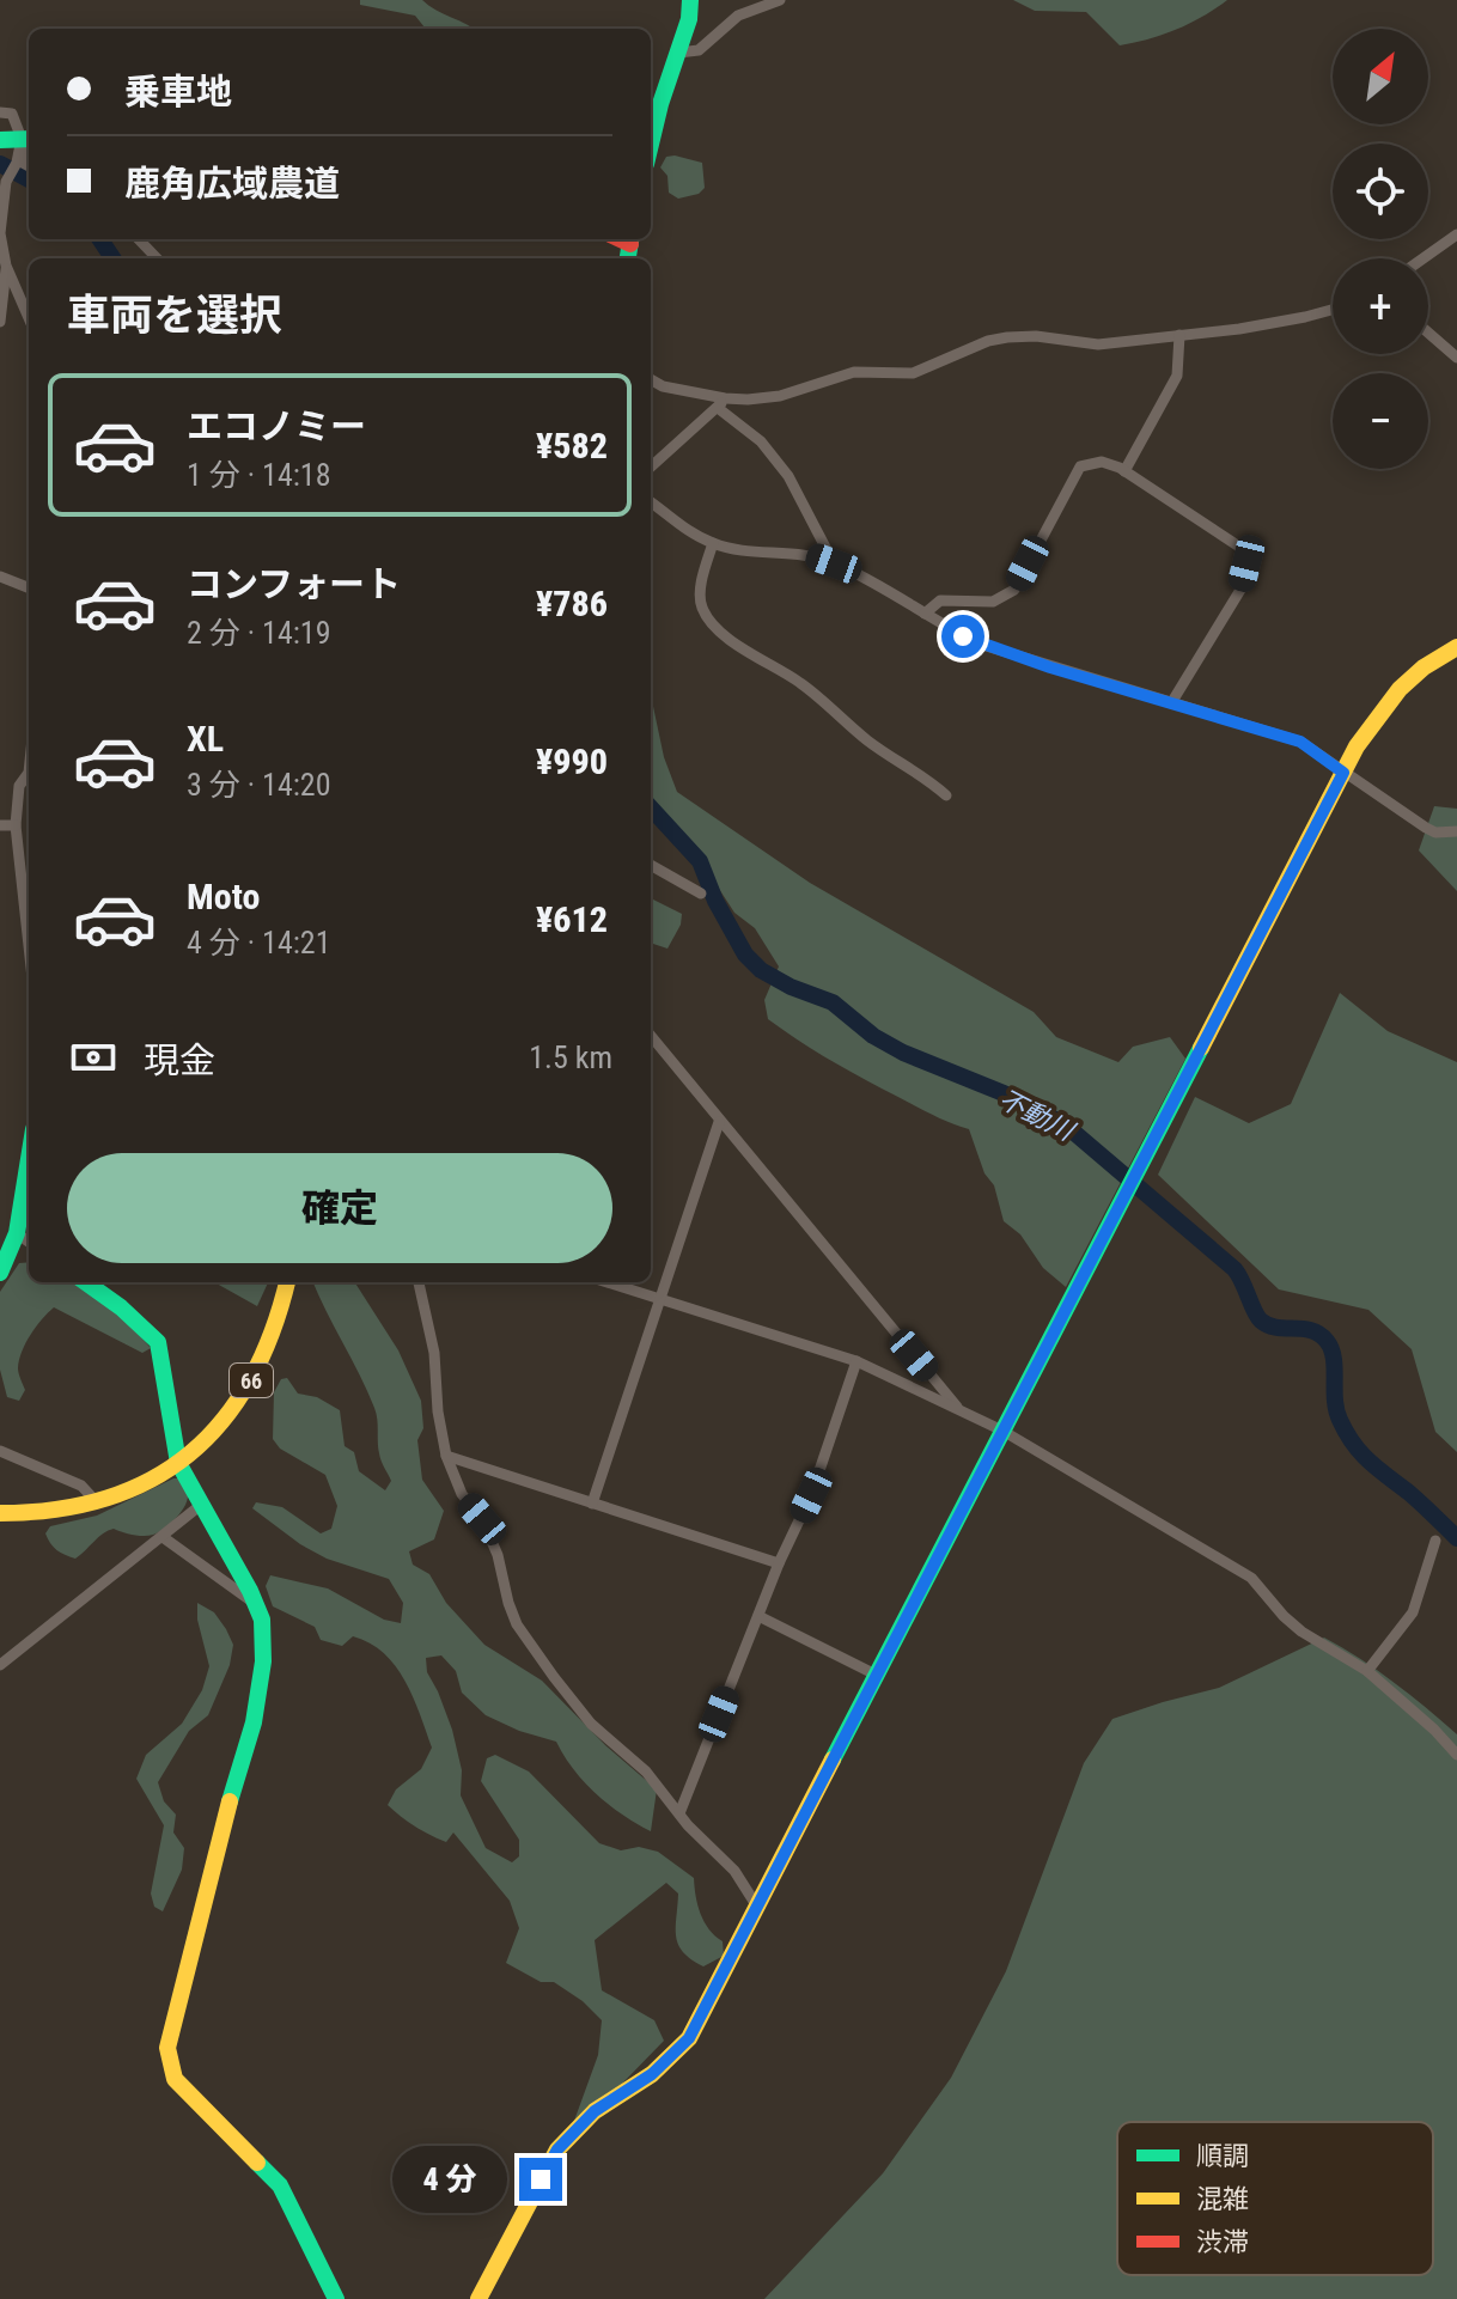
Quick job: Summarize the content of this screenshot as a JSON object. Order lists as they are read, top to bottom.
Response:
{
  "streets": {
    "street": ["66"]
  },
  "water": ["不動川"],
  "legend": ["順調", "混雑", "渋滞"],
  "north": "top right",
  "page": {
    "map_buttons": ["+", "−"],
    "banner": ["乗車地", "鹿角広域農道"],
    "heading": "車両を選択",
    "list": [
      {
        "name": "エコノミー",
        "note": "1 分 · 14:18",
        "value": "¥582"
      },
      {
        "name": "コンフォート",
        "note": "2 分 · 14:19",
        "value": "¥786"
      },
      {
        "name": "XL",
        "note": "3 分 · 14:20",
        "value": "¥990"
      },
      {
        "name": "Moto",
        "note": "4 分 · 14:21",
        "value": "¥612"
      }
    ],
    "pay": ["現金", "1.5 km"],
    "buttons": "確定",
    "bubble": "4 分"
  }
}
